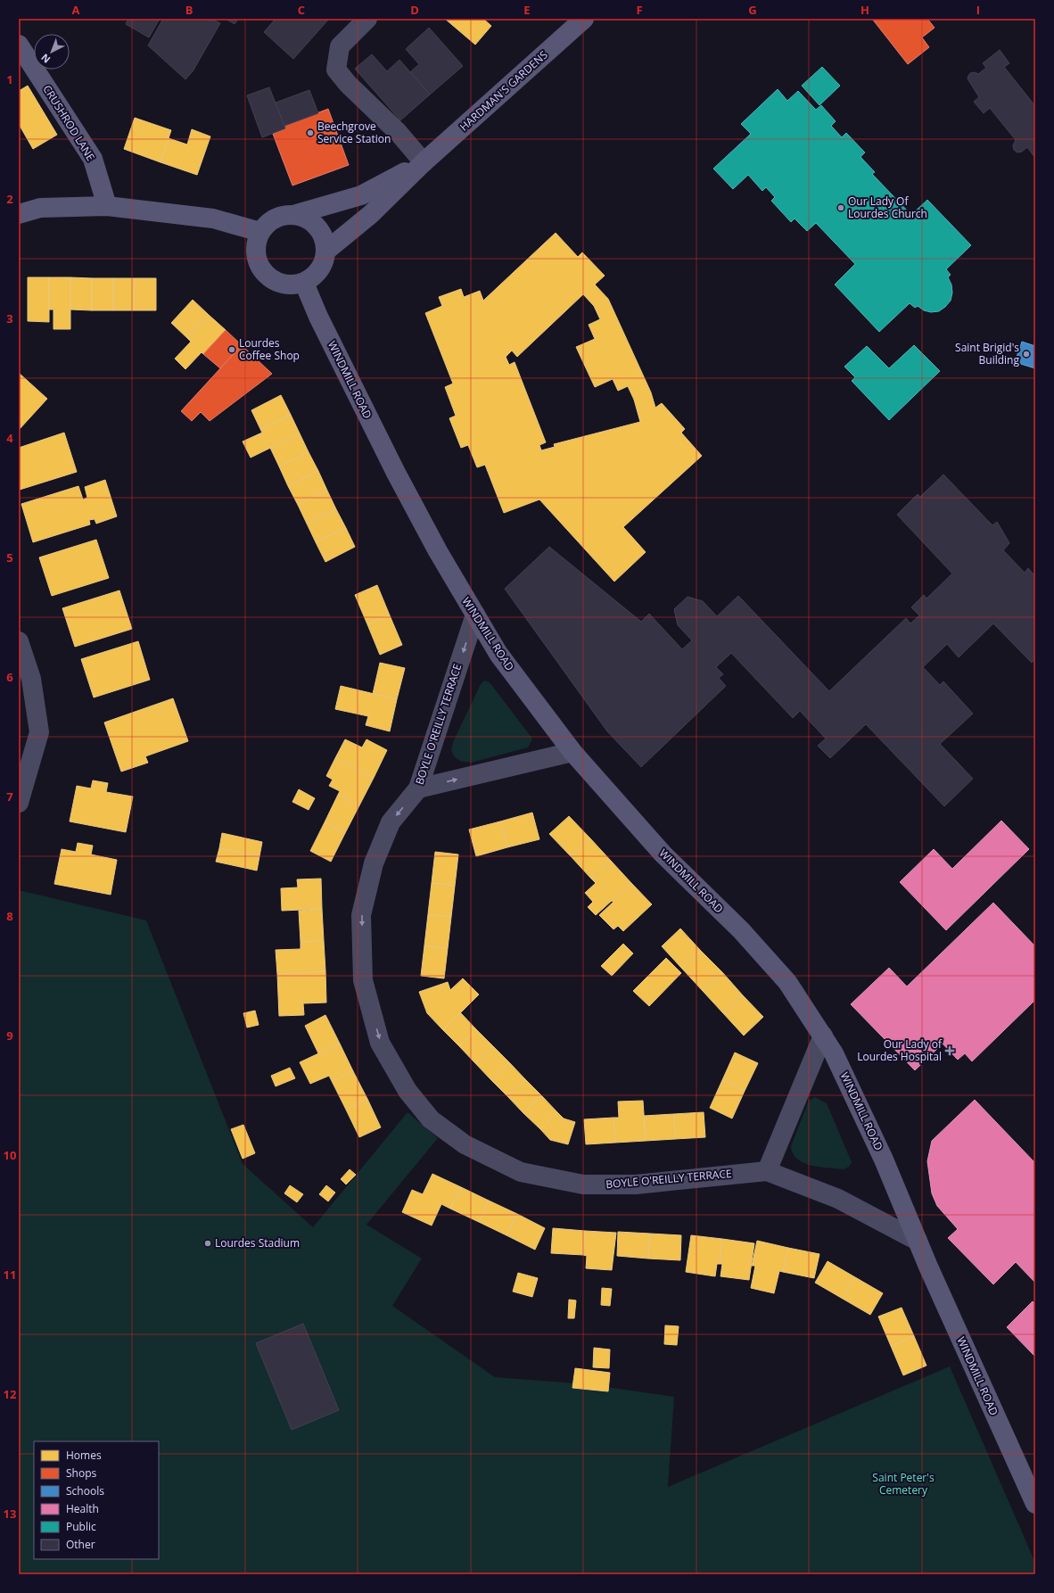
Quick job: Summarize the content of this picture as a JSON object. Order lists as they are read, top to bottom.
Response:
{
  "streets": {
    "main road": ["HARDMAN'S GARDENS", "CRUSHROD LANE", "WINDMILL ROAD"],
    "street": ["BOYLE O'REILLY TERRACE"]
  },
  "crossings": [
    ["HARDMAN'S GARDENS", "WINDMILL ROAD"],
    ["WINDMILL ROAD", "BOYLE O'REILLY TERRACE"]
  ],
  "parks": ["Saint Peter's Cemetery"],
  "places": {
    "other": [
      "Beechgrove Service Station",
      "Our Lady Of Lourdes Church",
      "Lourdes Coffee Shop",
      "Saint Brigid's Building",
      "Lourdes Stadium"
    ],
    "health": ["Our Lady of Lourdes Hospital"]
  },
  "legend": [
    "Homes",
    "Shops",
    "Schools",
    "Health",
    "Public",
    "Other"
  ],
  "north": "bottom left",
  "grid": {
    "columns": [
      "A",
      "B",
      "C",
      "D",
      "E",
      "F",
      "G",
      "H",
      "I"
    ],
    "rows": [
      "1",
      "2",
      "3",
      "4",
      "5",
      "6",
      "7",
      "8",
      "9",
      "10",
      "11",
      "12",
      "13"
    ]
  }
}
